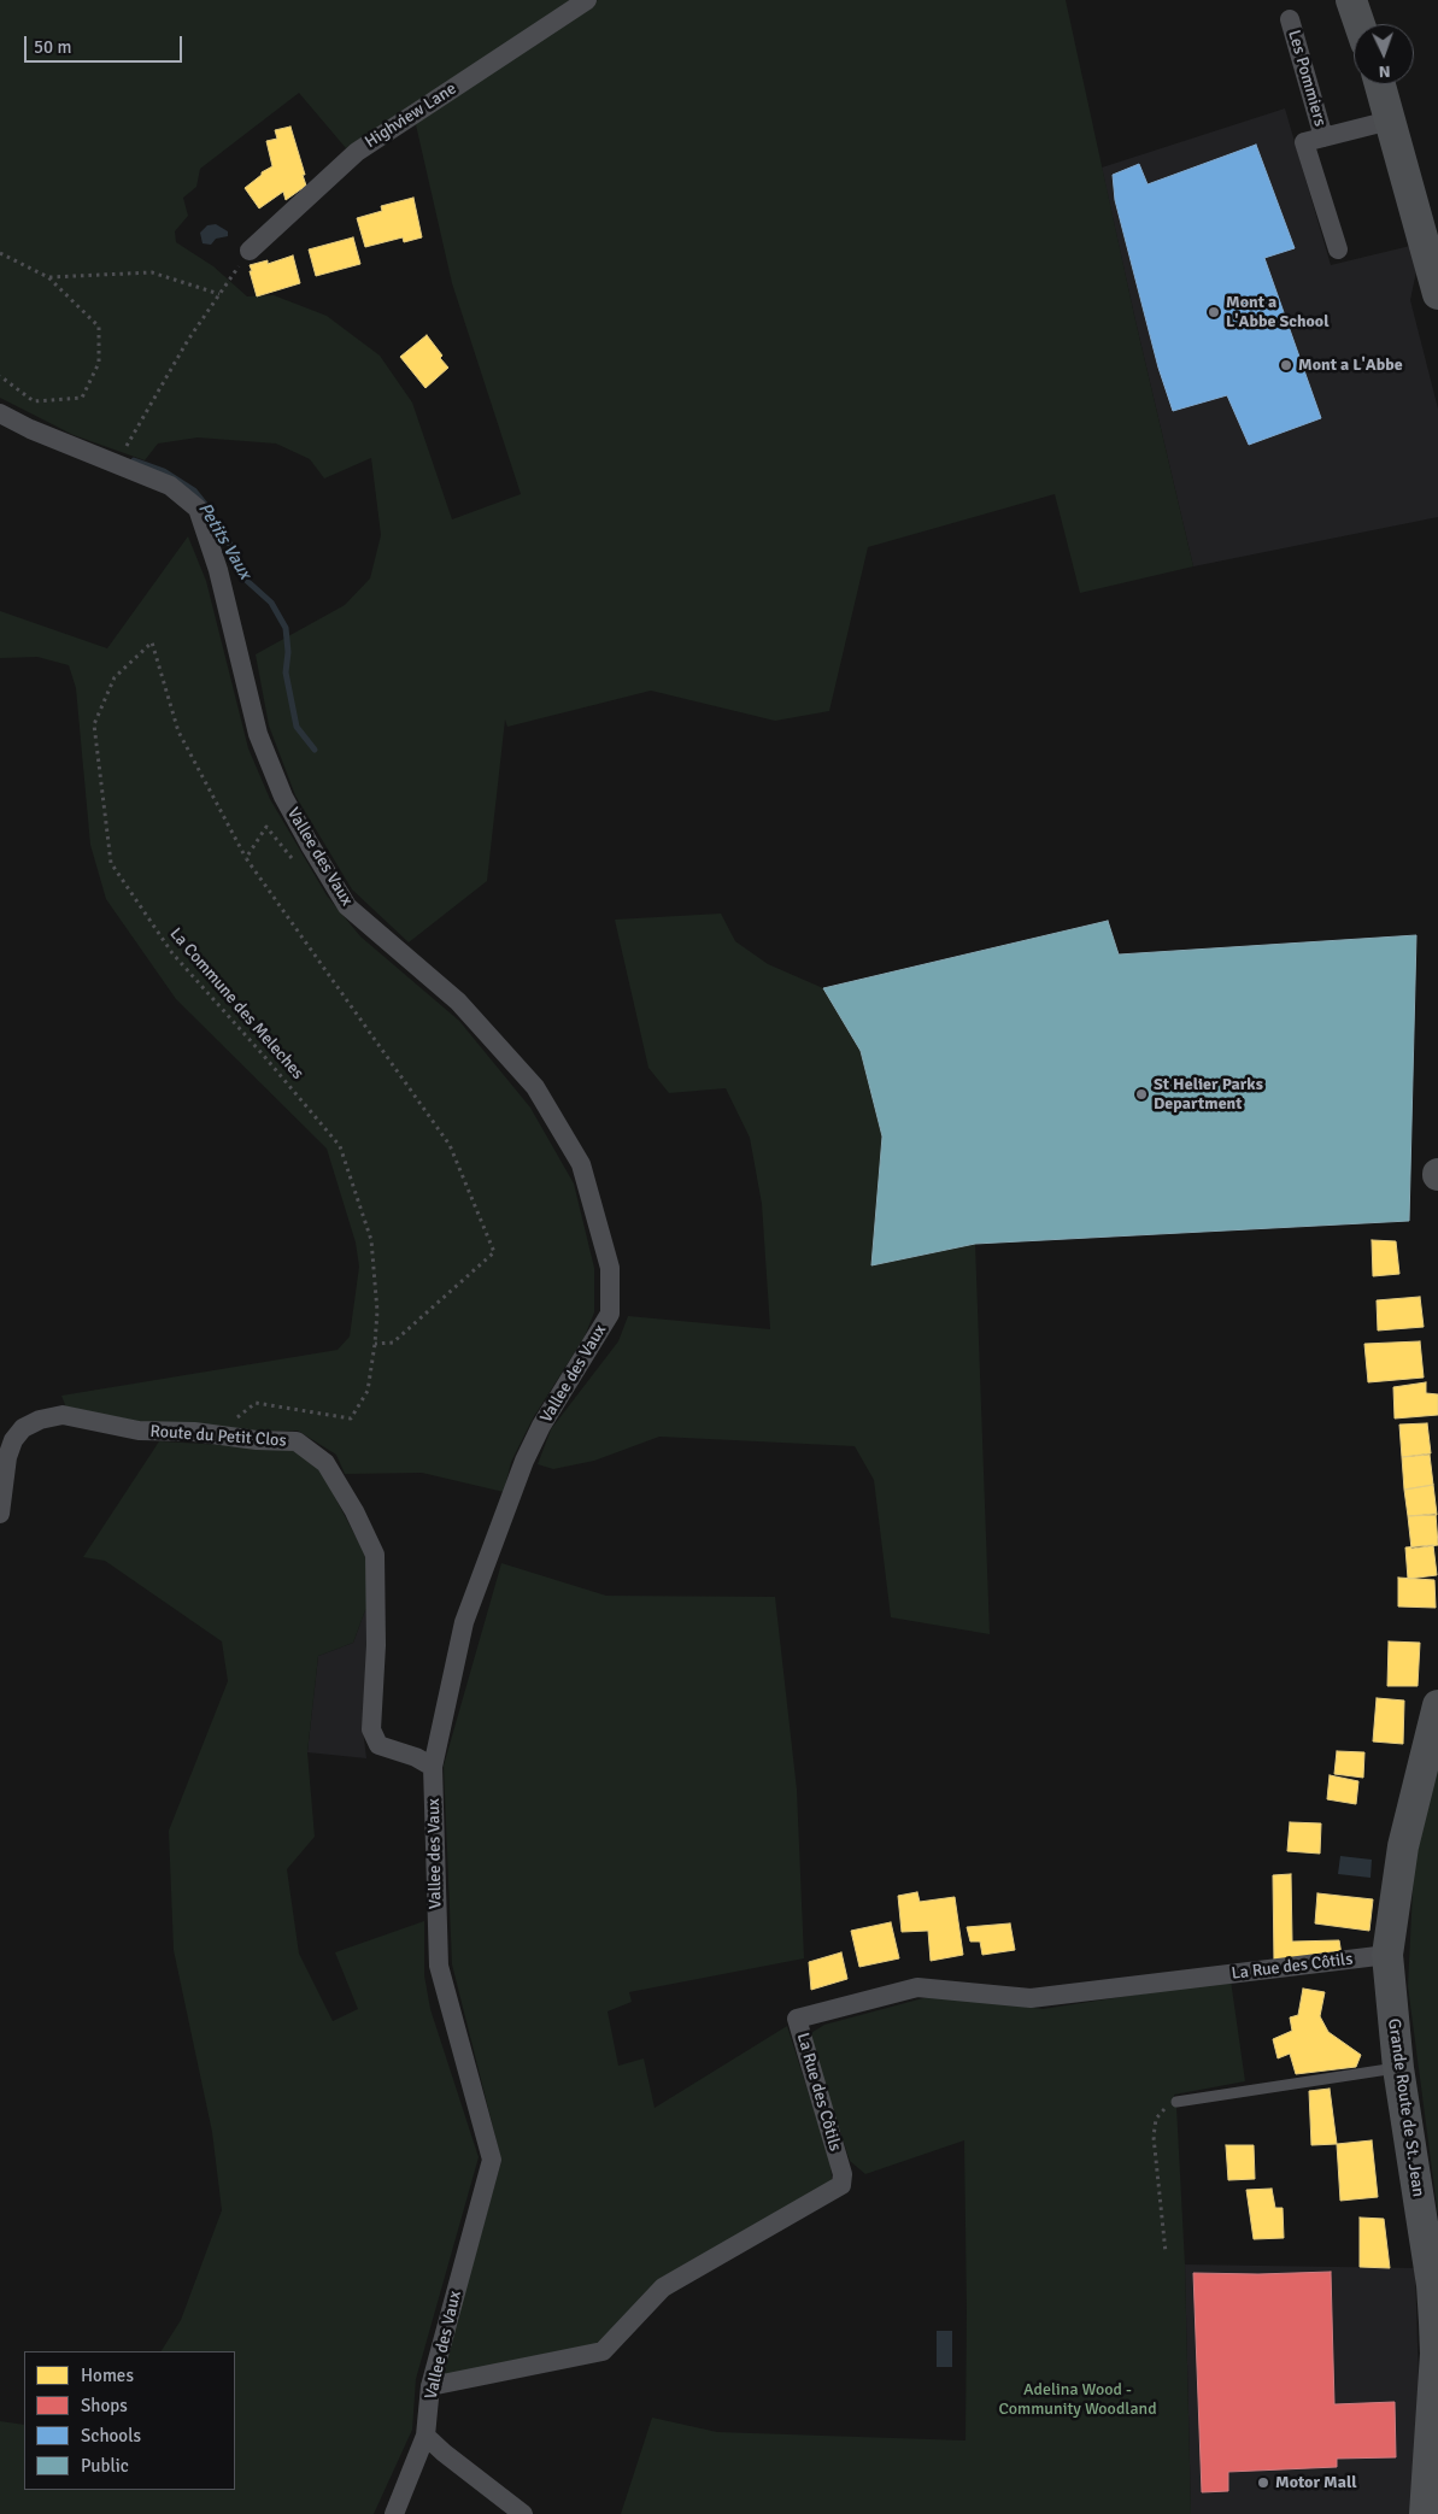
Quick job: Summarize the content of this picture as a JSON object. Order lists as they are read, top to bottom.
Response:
{
  "streets": {
    "main road": ["Grande Route de St. Jean"],
    "street": [
      "Les Pommiers",
      "Highview Lane",
      "Vallee des Vaux",
      "Route du Petit Clos",
      "La Rue des Côtils"
    ],
    "path": ["La Commune des Meleches"]
  },
  "crossings": [
    ["Vallee des Vaux", "Route du Petit Clos"],
    ["Vallee des Vaux", "La Rue des Côtils"],
    ["La Commune des Meleches", "Route du Petit Clos"],
    ["La Rue des Côtils", "Grande Route de St. Jean"]
  ],
  "water": ["Petits Vaux"],
  "parks": ["Adelina Wood - Community Woodland"],
  "places": [
    "Mont a L'Abbe School",
    "Mont a L'Abbe",
    "St Helier Parks Department",
    "Motor Mall"
  ],
  "legend": [
    "Homes",
    "Shops",
    "Schools",
    "Public"
  ],
  "scale_bar": "50 m",
  "north": "bottom"
}
